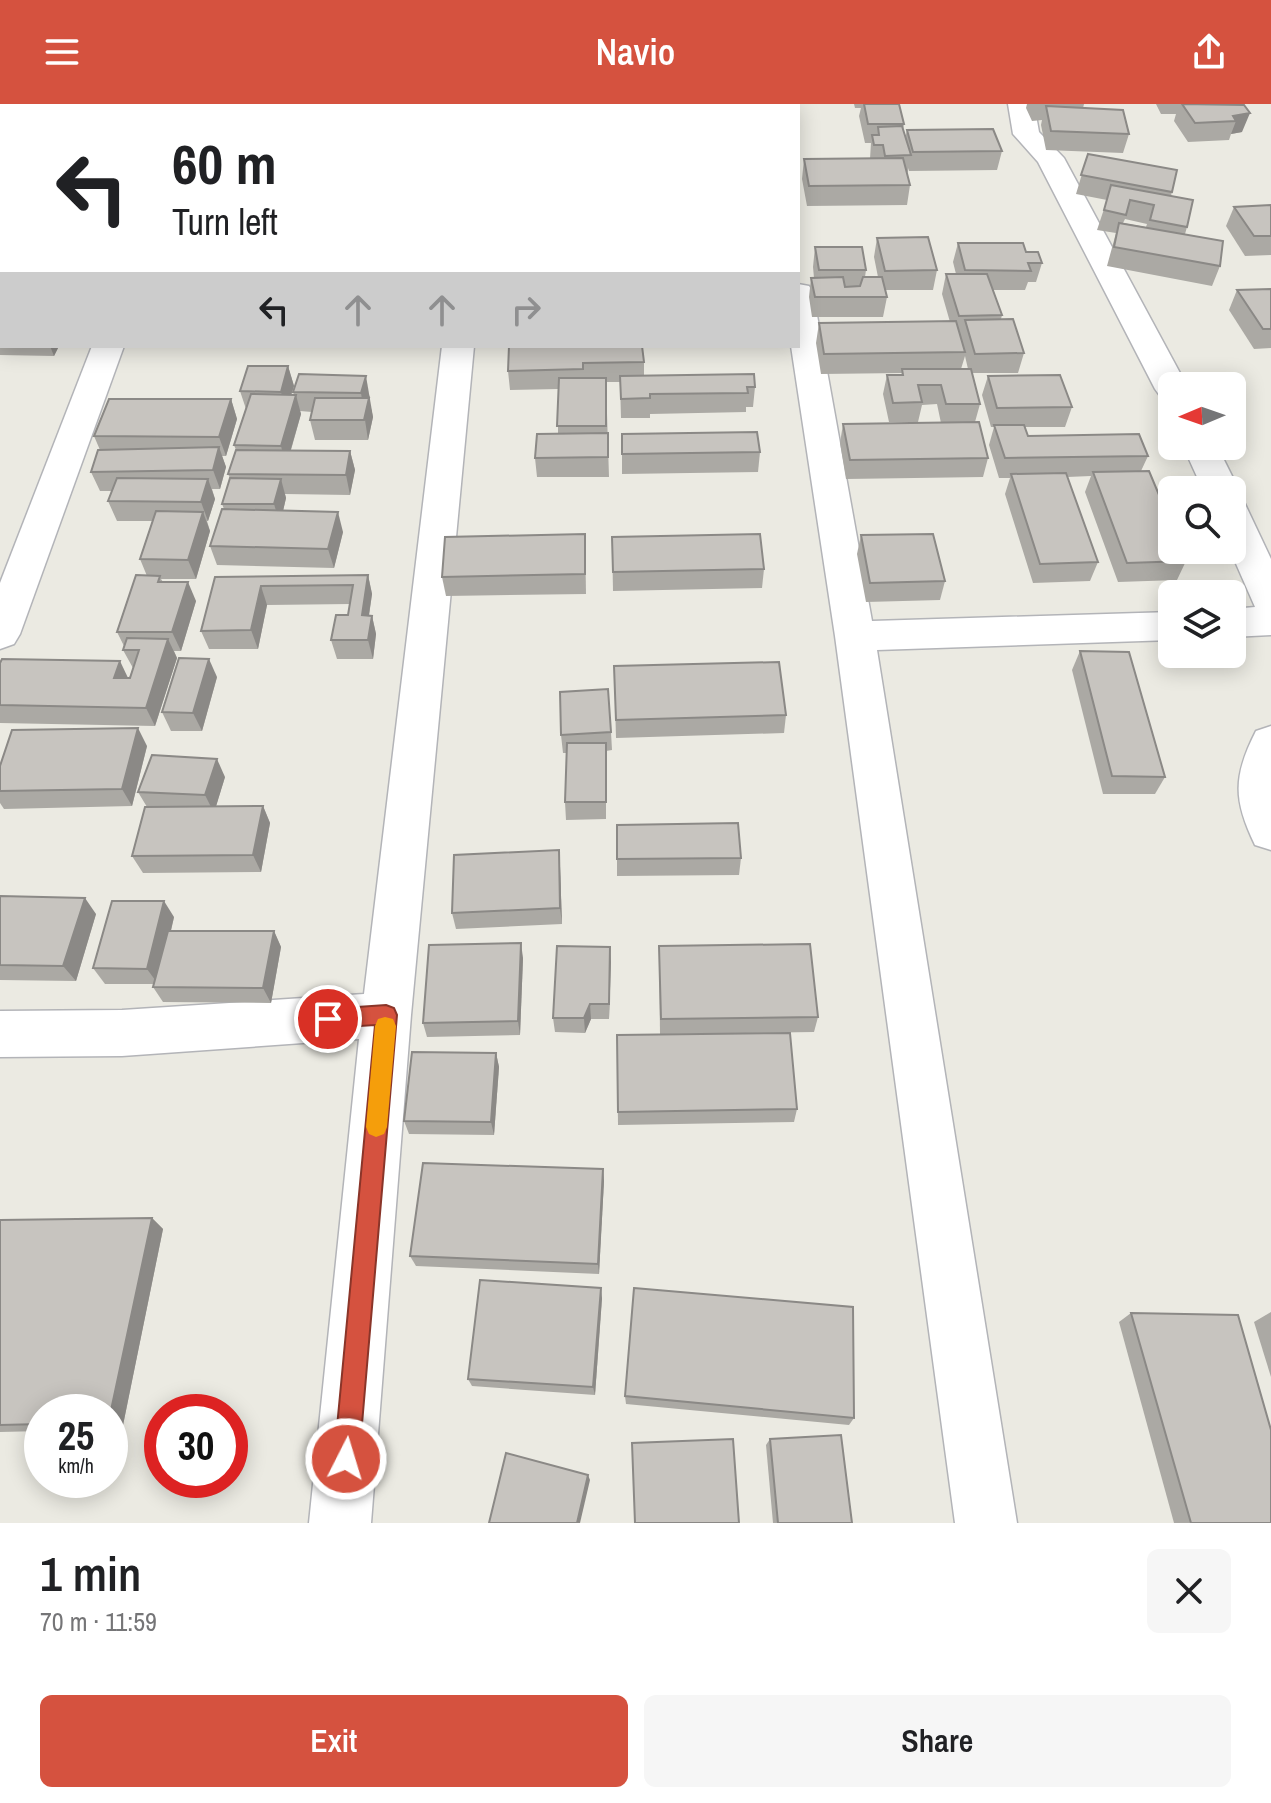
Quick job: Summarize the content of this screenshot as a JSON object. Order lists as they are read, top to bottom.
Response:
{
  "north": "left",
  "page": {
    "header": "Navio",
    "turn": ["60 m", "Turn left"],
    "speed": "25 km/h",
    "limit": "30",
    "heading": ["1 min", "70 m · 11:59"],
    "buttons": ["Exit", "Share"]
  }
}
